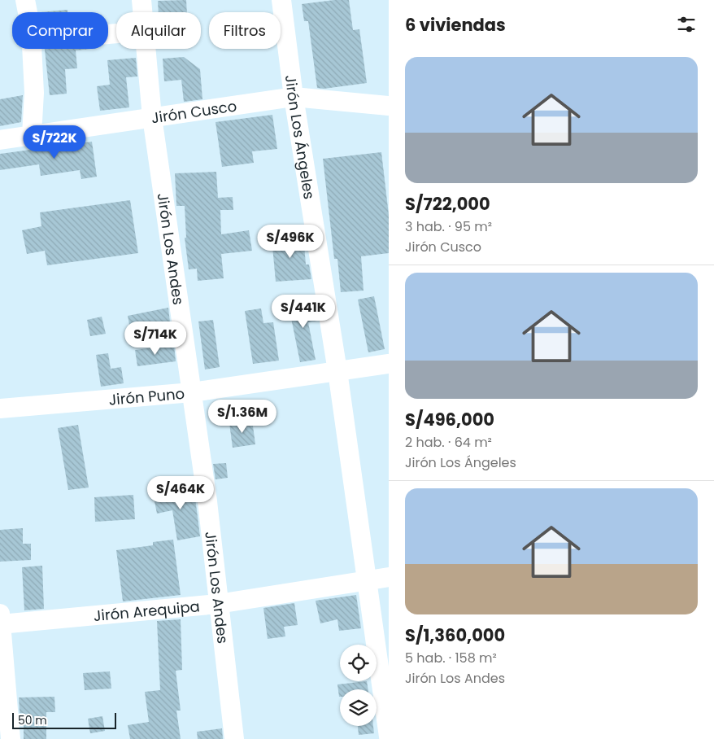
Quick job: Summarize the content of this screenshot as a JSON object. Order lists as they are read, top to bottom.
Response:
{
  "streets": {
    "street": [
      "Jirón Cusco",
      "Jirón Los Ángeles",
      "Jirón Los Andes",
      "Jirón Puno",
      "Jirón Arequipa"
    ]
  },
  "crossings": [
    ["Jirón Cusco", "Jirón Los Ángeles"],
    ["Jirón Cusco", "Jirón Los Andes"],
    ["Jirón Los Ángeles", "Jirón Puno"],
    ["Jirón Los Ángeles", "Jirón Arequipa"],
    ["Jirón Los Andes", "Jirón Puno"],
    ["Jirón Los Andes", "Jirón Arequipa"]
  ],
  "scale_bar": "50 m",
  "page": {
    "heading": "6 viviendas",
    "chip": ["Comprar", "Alquilar", "Filtros"],
    "list": [
      {
        "name": "S/722,000",
        "note": "3 hab. · 95 m² · Jirón Cusco"
      },
      {
        "name": "S/496,000",
        "note": "2 hab. · 64 m² · Jirón Los Ángeles"
      },
      {
        "name": "S/1,360,000",
        "note": "5 hab. · 158 m² · Jirón Los Andes"
      }
    ],
    "price": [
      "S/722K",
      "S/496K",
      "S/441K",
      "S/714K",
      "S/1.36M",
      "S/464K"
    ],
    "scale": "50 m"
  }
}
